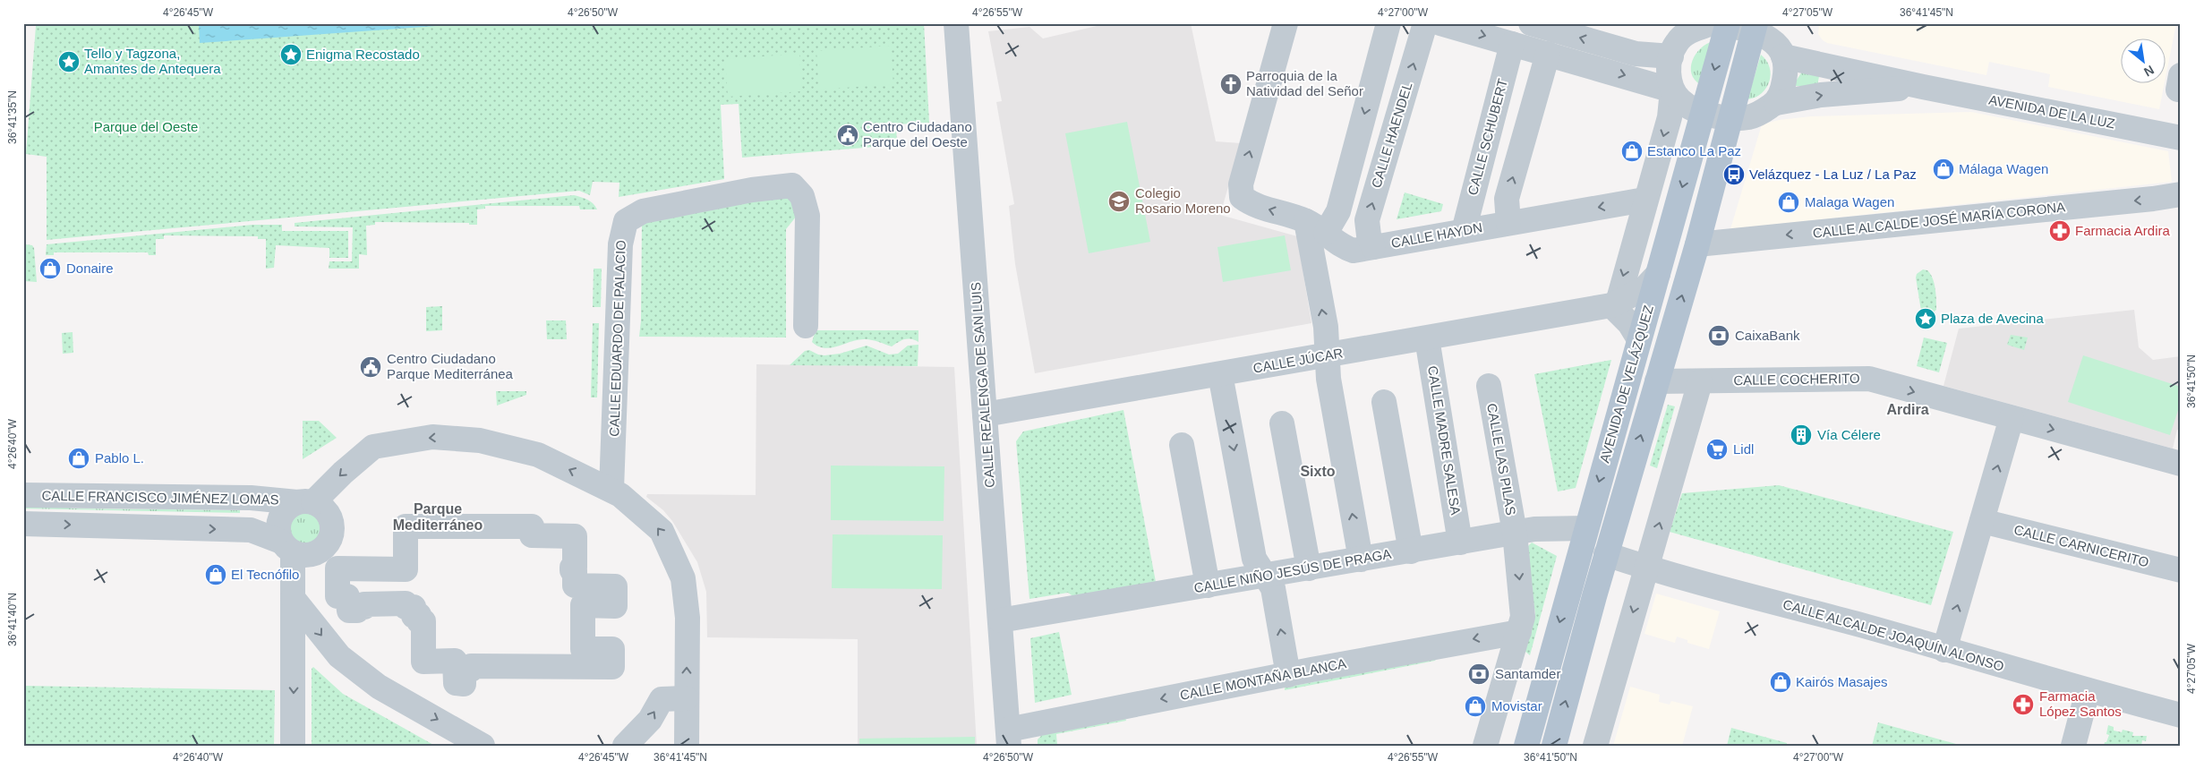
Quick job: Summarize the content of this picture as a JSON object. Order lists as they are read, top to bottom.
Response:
{
  "streets": {
    "main road": ["AVENIDA DE VELÁZQUEZ"],
    "street": [
      "AVENIDA DE LA LUZ",
      "CALLE HAENDEL",
      "CALLE SCHUBERT",
      "CALLE ALCALDE JOSÉ MARÍA CORONA",
      "CALLE HAYDN",
      "CALLE EDUARDO DE PALACIO",
      "CALLE JÚCAR",
      "CALLE COCHERITO",
      "CALLE REALENGA DE SAN LUIS",
      "CALLE MADRE SALESA",
      "CALLE LAS PILAS",
      "CALLE FRANCISCO JIMÉNEZ LOMAS",
      "CALLE CARNICERITO",
      "CALLE NIÑO JESÚS DE PRAGA",
      "CALLE ALCALDE JOAQUÍN ALONSO",
      "CALLE MONTAÑA BLANCA"
    ]
  },
  "crossings": [
    ["CALLE HAENDEL", "CALLE HAYDN"],
    ["CALLE SCHUBERT", "CALLE HAYDN"],
    ["CALLE ALCALDE JOSÉ MARÍA CORONA", "AVENIDA DE VELÁZQUEZ"],
    ["CALLE JÚCAR", "AVENIDA DE VELÁZQUEZ"],
    ["CALLE JÚCAR", "CALLE REALENGA DE SAN LUIS"],
    ["CALLE JÚCAR", "CALLE MADRE SALESA"],
    ["CALLE COCHERITO", "AVENIDA DE VELÁZQUEZ"],
    ["AVENIDA DE VELÁZQUEZ", "CALLE NIÑO JESÚS DE PRAGA"],
    ["AVENIDA DE VELÁZQUEZ", "CALLE ALCALDE JOAQUÍN ALONSO"],
    ["CALLE REALENGA DE SAN LUIS", "CALLE NIÑO JESÚS DE PRAGA"],
    ["CALLE REALENGA DE SAN LUIS", "CALLE MONTAÑA BLANCA"],
    ["CALLE MADRE SALESA", "CALLE NIÑO JESÚS DE PRAGA"],
    ["CALLE LAS PILAS", "CALLE NIÑO JESÚS DE PRAGA"],
    ["CALLE LAS PILAS", "CALLE MONTAÑA BLANCA"]
  ],
  "one_way": ["CALLE COCHERITO", "CALLE MONTAÑA BLANCA"],
  "districts": ["Ardira", "Sixto", "Parque Mediterráneo"],
  "parks": ["Parque del Oeste"],
  "places": {
    "place": ["Enigma Recostado", "Tello y Tagzona, Amantes de Antequera", "Plaza de Avecina"],
    "church": ["Parroquia de la Natividad del Señor"],
    "public building": ["Centro Ciudadano Parque del Oeste", "Centro Ciudadano Parque Mediterránea"],
    "shop": [
      "Estanco La Paz",
      "Málaga Wagen",
      "Malaga Wagen",
      "Donaire",
      "Pablo L.",
      "El Tecnófilo",
      "Kairós Masajes",
      "Movistar"
    ],
    "bus stop": ["Velázquez - La Luz / La Paz"],
    "school or university": ["Colegio Rosario Moreno"],
    "pharmacy": ["Farmacia Ardira", "Farmacia López Santos"],
    "bank": ["CaixaBank", "Santamder"],
    "building": ["Vía Célere"],
    "supermarket": ["Lidl"]
  },
  "north": "bottom right",
  "coordinates": [
    "4°26'45\"W",
    "4°26'50\"W",
    "4°26'55\"W",
    "4°27'00\"W",
    "4°27'05\"W",
    "36°41'45\"N",
    "36°41'35\"N",
    "36°41'50\"N",
    "4°26'40\"W",
    "36°41'40\"N"
  ]
}
